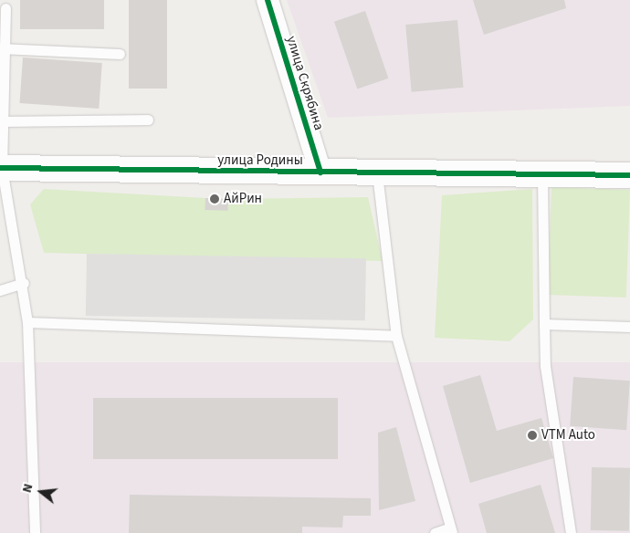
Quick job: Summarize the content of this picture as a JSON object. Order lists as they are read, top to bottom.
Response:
{
  "streets": {
    "street": ["улица Скрябина", "улица Родины"]
  },
  "crossings": [
    ["улица Скрябина", "улица Родины"]
  ],
  "places": ["АйРин", "VTM Auto"],
  "north": "left"
}
